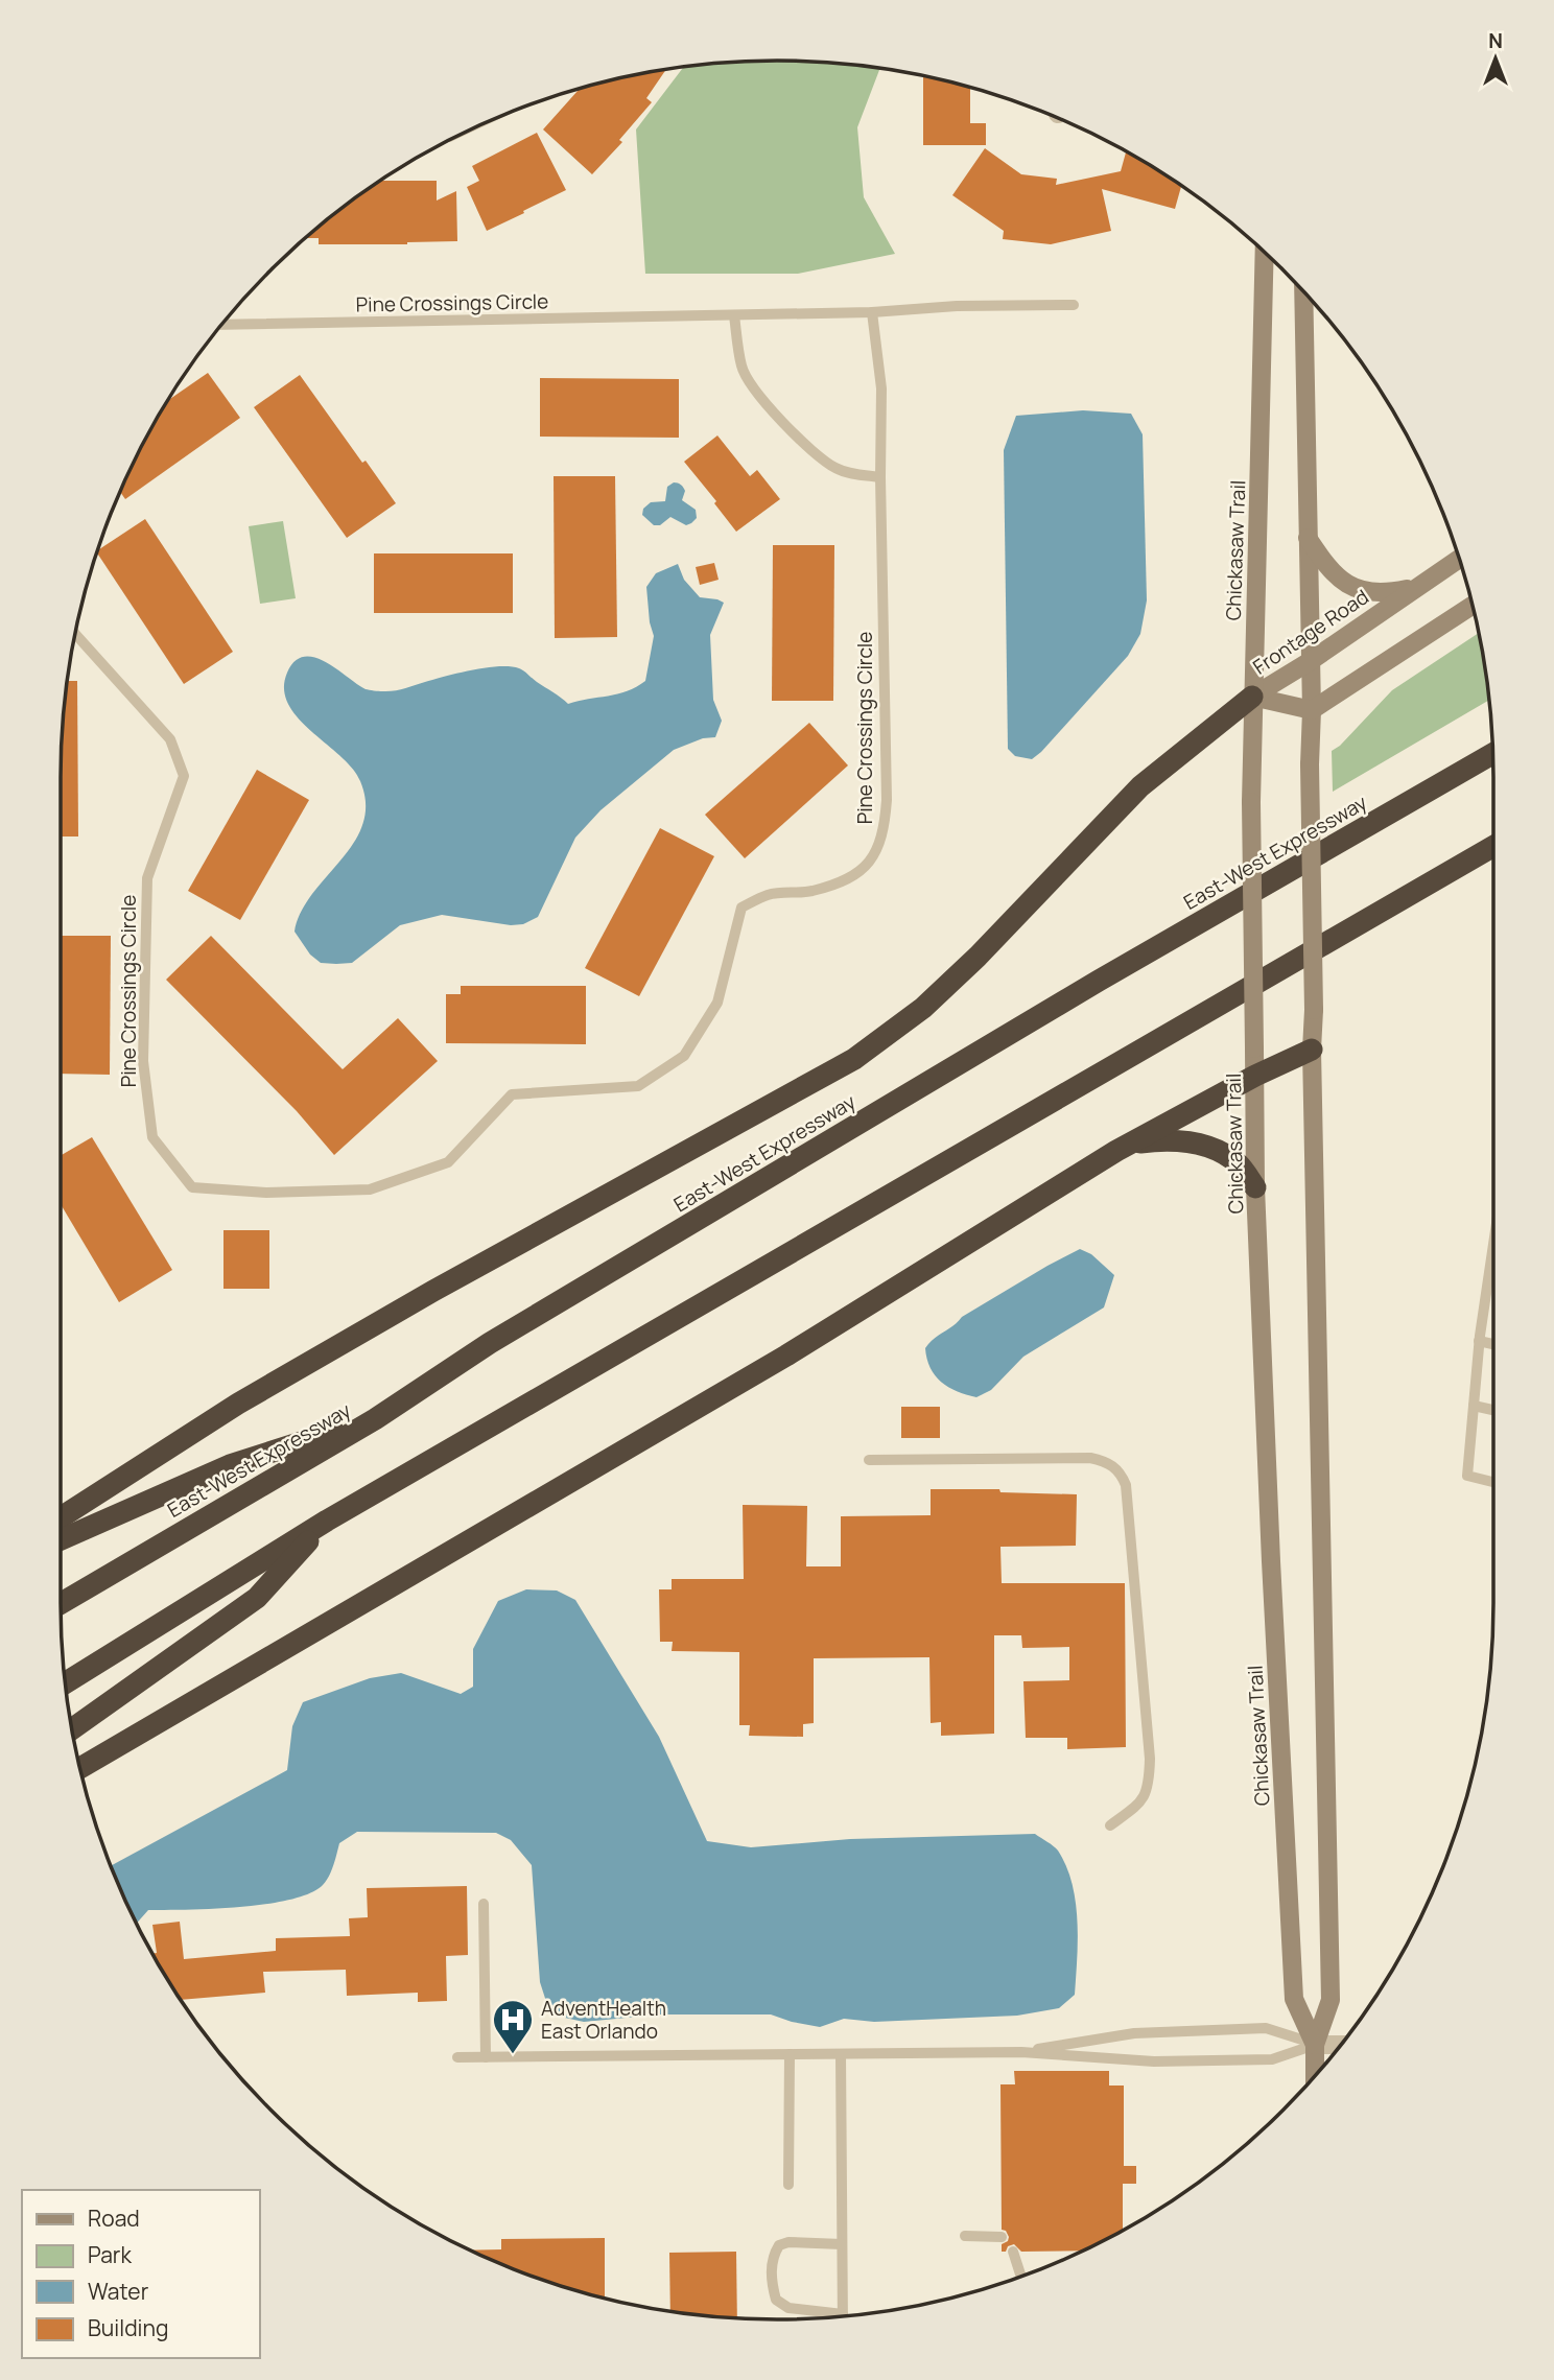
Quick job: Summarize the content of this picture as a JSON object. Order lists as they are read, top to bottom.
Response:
{
  "streets": {
    "highway": ["East-West Expressway"],
    "street": ["Chickasaw Trail", "Frontage Road"],
    "lane": ["Pine Crossings Circle"]
  },
  "crossings": [
    ["Chickasaw Trail", "Frontage Road"]
  ],
  "places": {
    "hospital": ["AdventHealth East Orlando"]
  },
  "legend": [
    "Road",
    "Park",
    "Water",
    "Building"
  ],
  "north": "top"
}
